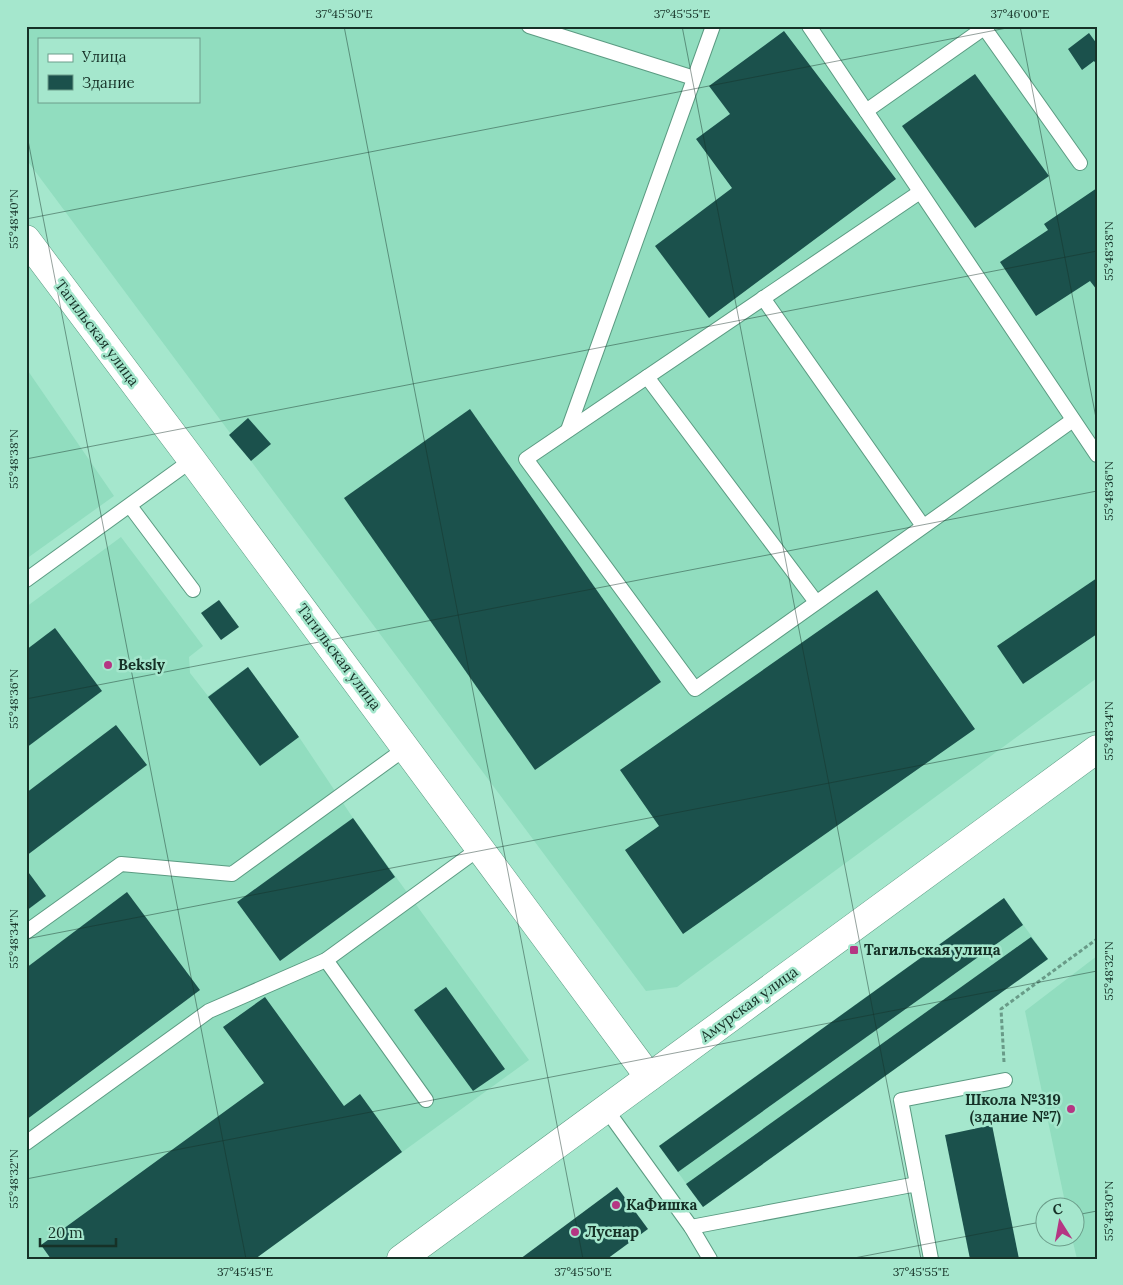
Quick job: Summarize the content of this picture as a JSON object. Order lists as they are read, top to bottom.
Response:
{
  "streets": {
    "street": ["Тагильская улица", "Амурская улица"]
  },
  "crossings": [
    ["Тагильская улица", "Амурская улица"]
  ],
  "places": {
    "other": [
      "Beksly",
      "Школа №319 (здание №7)",
      "КаФишка",
      "Луснар"
    ],
    "transit": ["Тагильская улица"]
  },
  "legend": ["Улица", "Здание"],
  "scale_bar": "20 m",
  "north": "top",
  "coordinates": [
    "37°45'50\"E",
    "37°45'55\"E",
    "37°46'00\"E",
    "55°48'40\"N",
    "55°48'38\"N",
    "55°48'36\"N",
    "55°48'34\"N",
    "55°48'32\"N",
    "55°48'30\"N",
    "37°45'45\"E"
  ]
}
